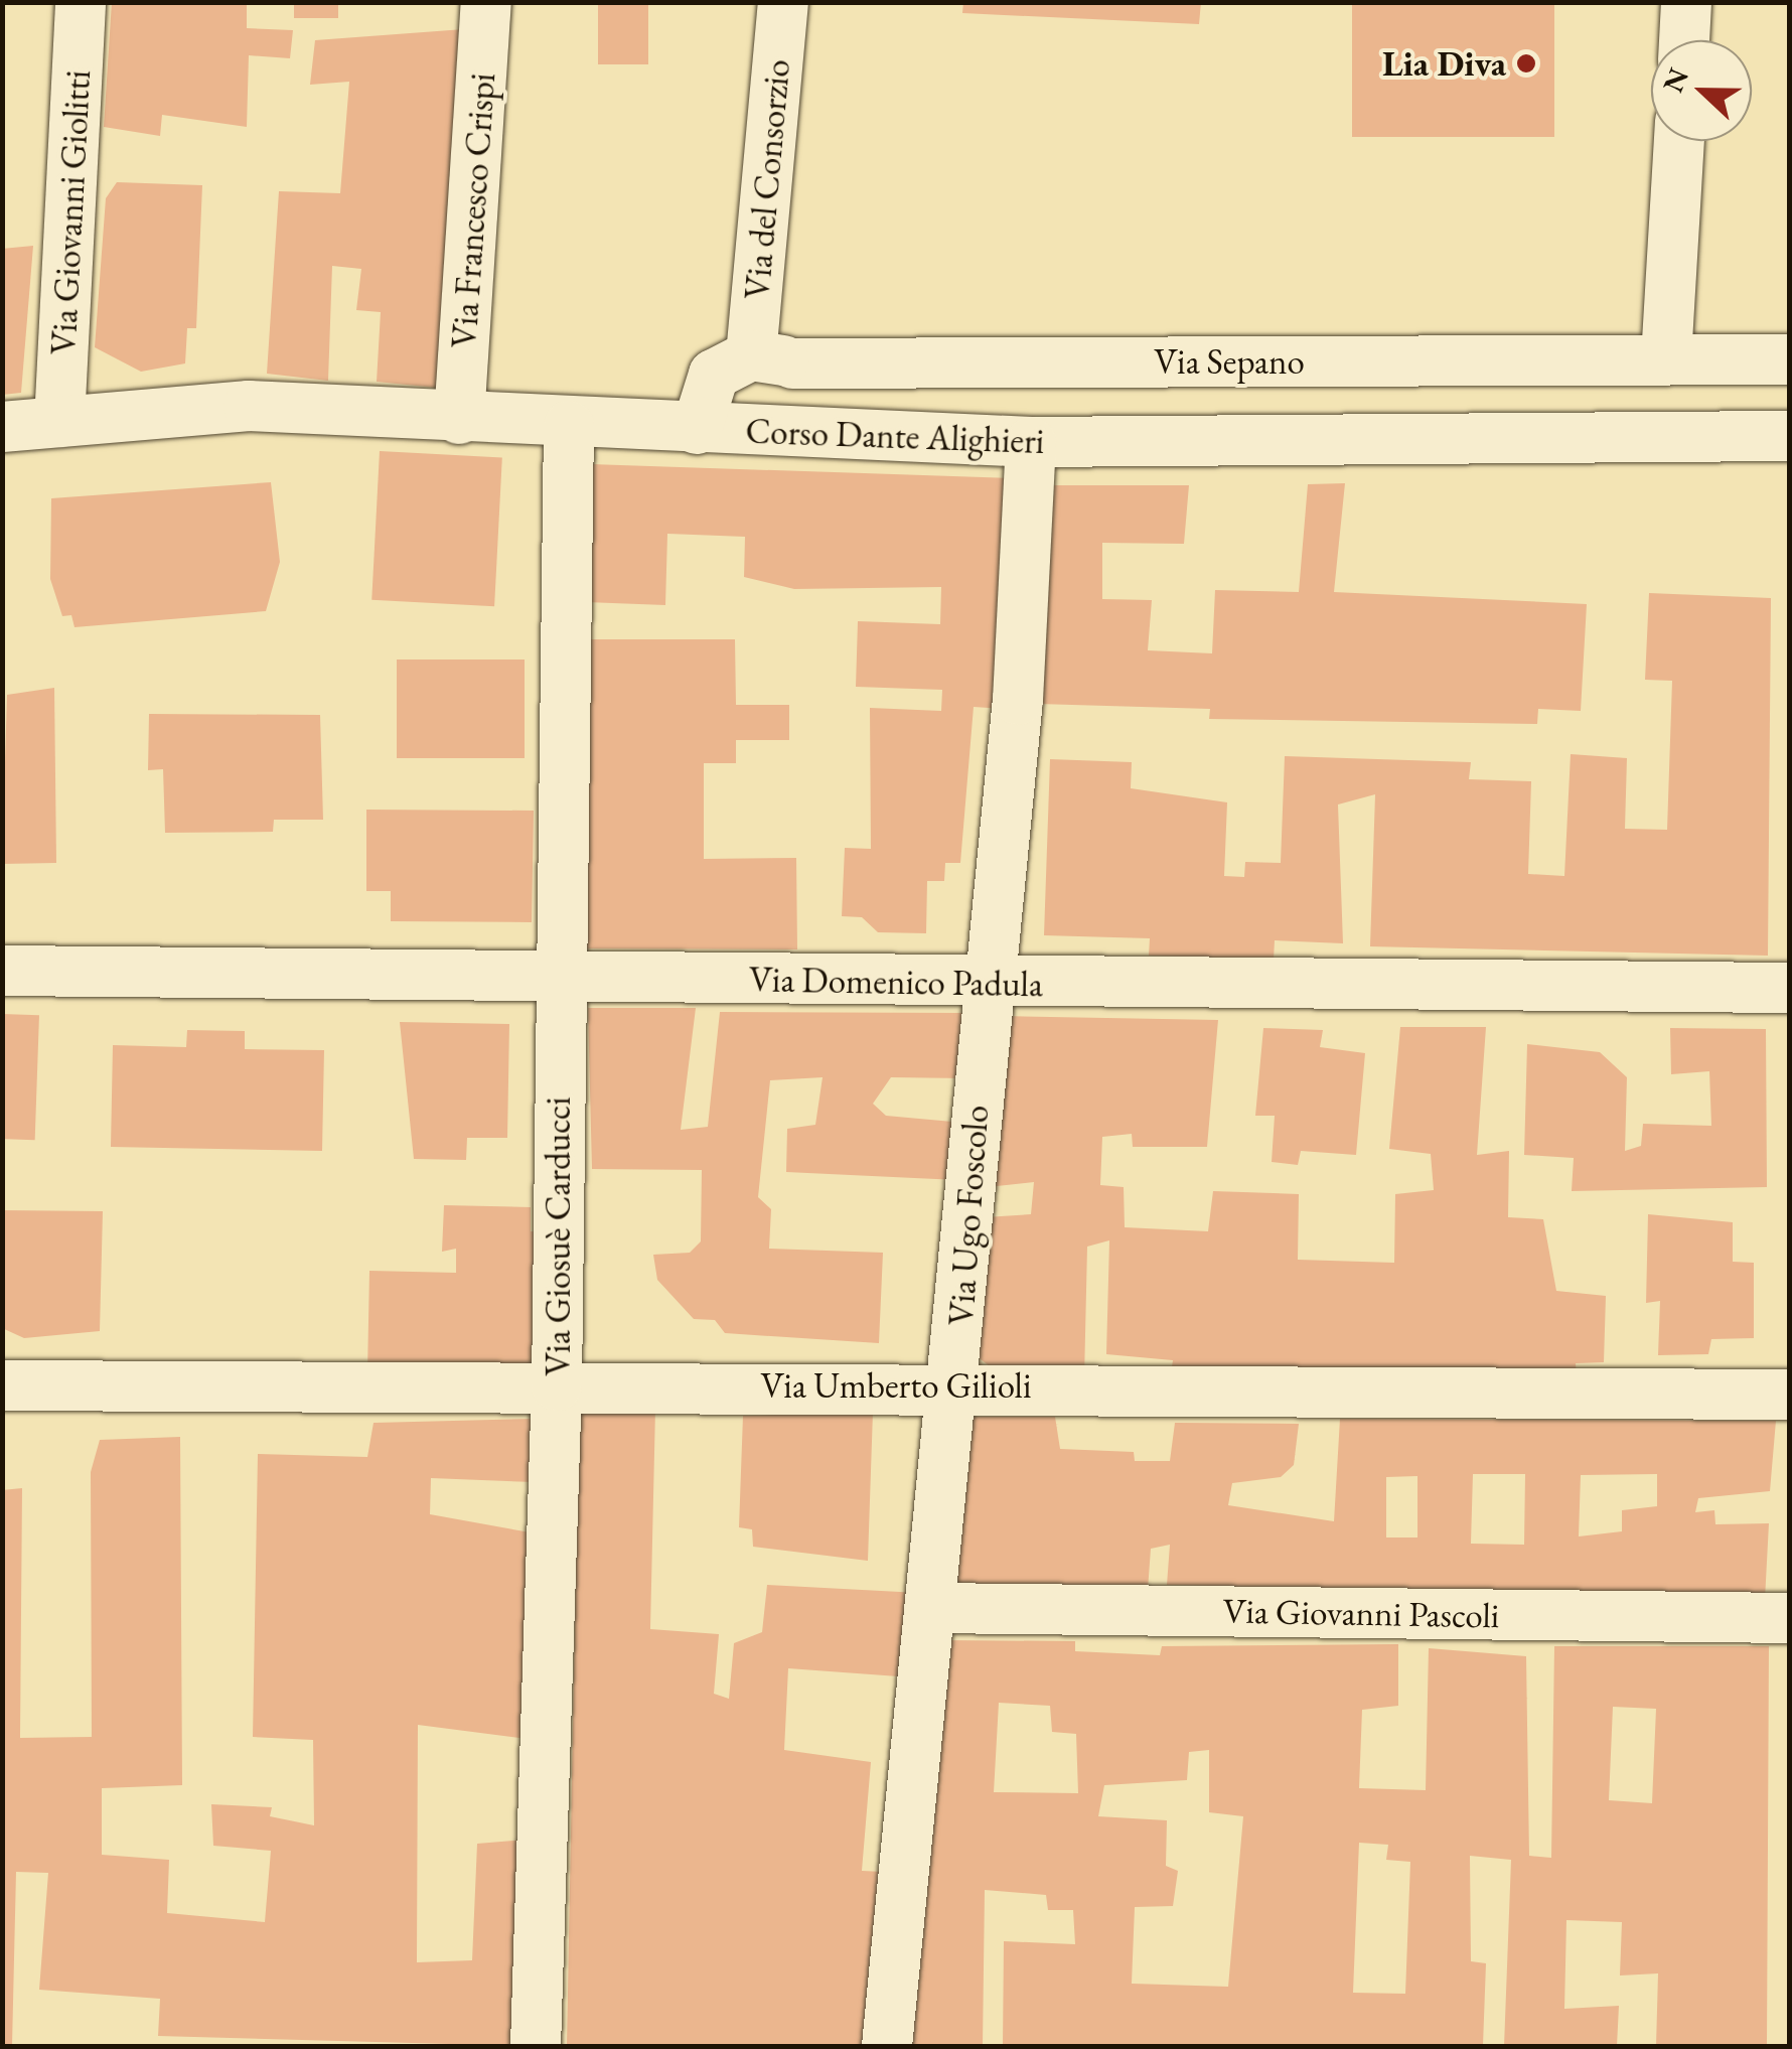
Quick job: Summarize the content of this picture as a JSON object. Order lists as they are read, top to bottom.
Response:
{
  "streets": {
    "street": [
      "Via del Consorzio",
      "Via Francesco Crispi",
      "Via Giovanni Giolitti",
      "Via Sepano",
      "Corso Dante Alighieri",
      "Via Domenico Padula",
      "Via Ugo Foscolo",
      "Via Giosuè Carducci",
      "Via Umberto Gilioli",
      "Via Giovanni Pascoli"
    ]
  },
  "crossings": [
    ["Via del Consorzio", "Via Sepano"],
    ["Via Francesco Crispi", "Corso Dante Alighieri"],
    ["Via Giovanni Giolitti", "Corso Dante Alighieri"],
    ["Corso Dante Alighieri", "Via Ugo Foscolo"],
    ["Corso Dante Alighieri", "Via Giosuè Carducci"],
    ["Via Domenico Padula", "Via Ugo Foscolo"],
    ["Via Domenico Padula", "Via Giosuè Carducci"],
    ["Via Ugo Foscolo", "Via Umberto Gilioli"],
    ["Via Ugo Foscolo", "Via Giovanni Pascoli"],
    ["Via Giosuè Carducci", "Via Umberto Gilioli"]
  ],
  "places": ["Lia Diva"],
  "north": "left"
}
